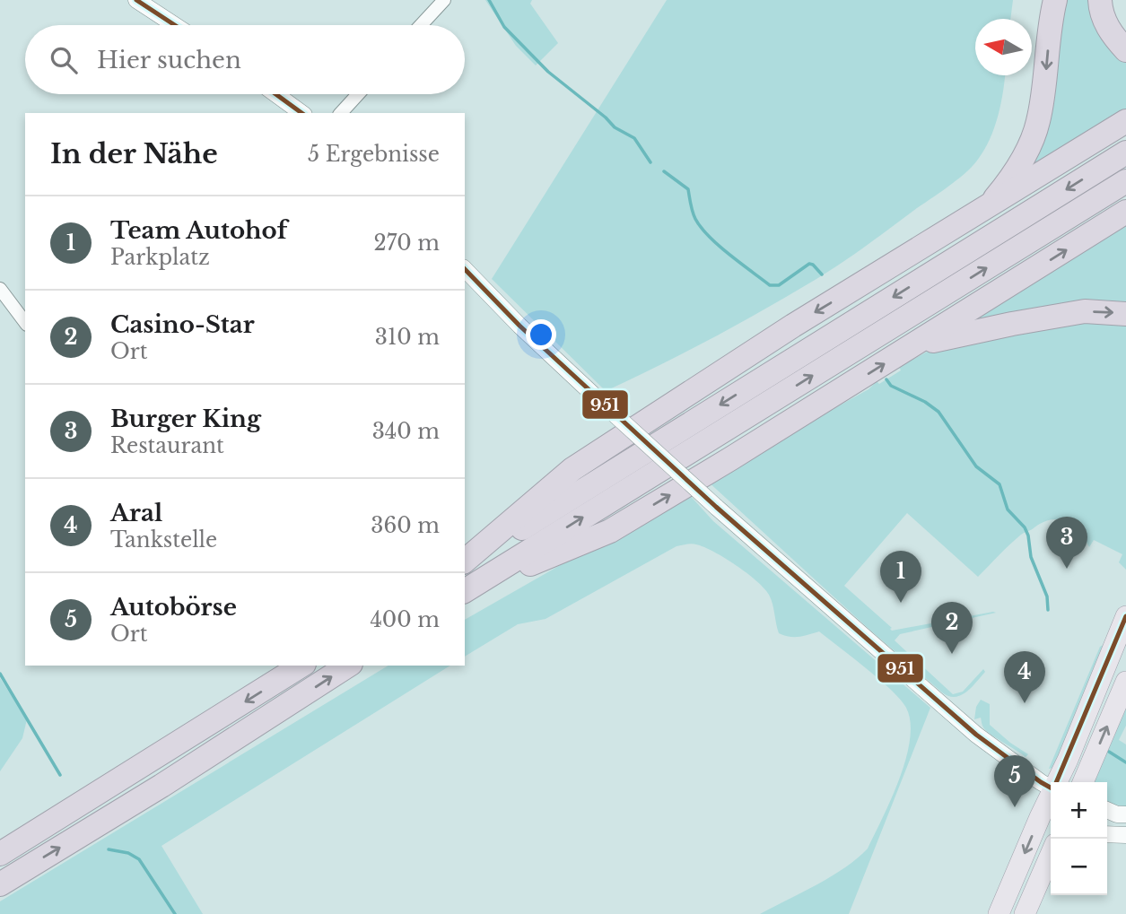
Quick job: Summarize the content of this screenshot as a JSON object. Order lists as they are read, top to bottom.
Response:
{
  "lines": ["transit line 951"],
  "north": "left",
  "page": {
    "search": "Hier suchen",
    "heading": ["In der Nähe", "5 Ergebnisse"],
    "list": [
      {
        "mark": "1",
        "name": "Team Autohof",
        "note": "Parkplatz",
        "value": "270 m"
      },
      {
        "mark": "2",
        "name": "Casino-Star",
        "note": "Ort",
        "value": "310 m"
      },
      {
        "mark": "3",
        "name": "Burger King",
        "note": "Restaurant",
        "value": "340 m"
      },
      {
        "mark": "4",
        "name": "Aral",
        "note": "Tankstelle",
        "value": "360 m"
      },
      {
        "mark": "5",
        "name": "Autobörse",
        "note": "Ort",
        "value": "400 m"
      }
    ],
    "pins": [
      "3",
      "1",
      "2",
      "4",
      "5"
    ],
    "map_buttons": ["+", "−"]
  }
}
